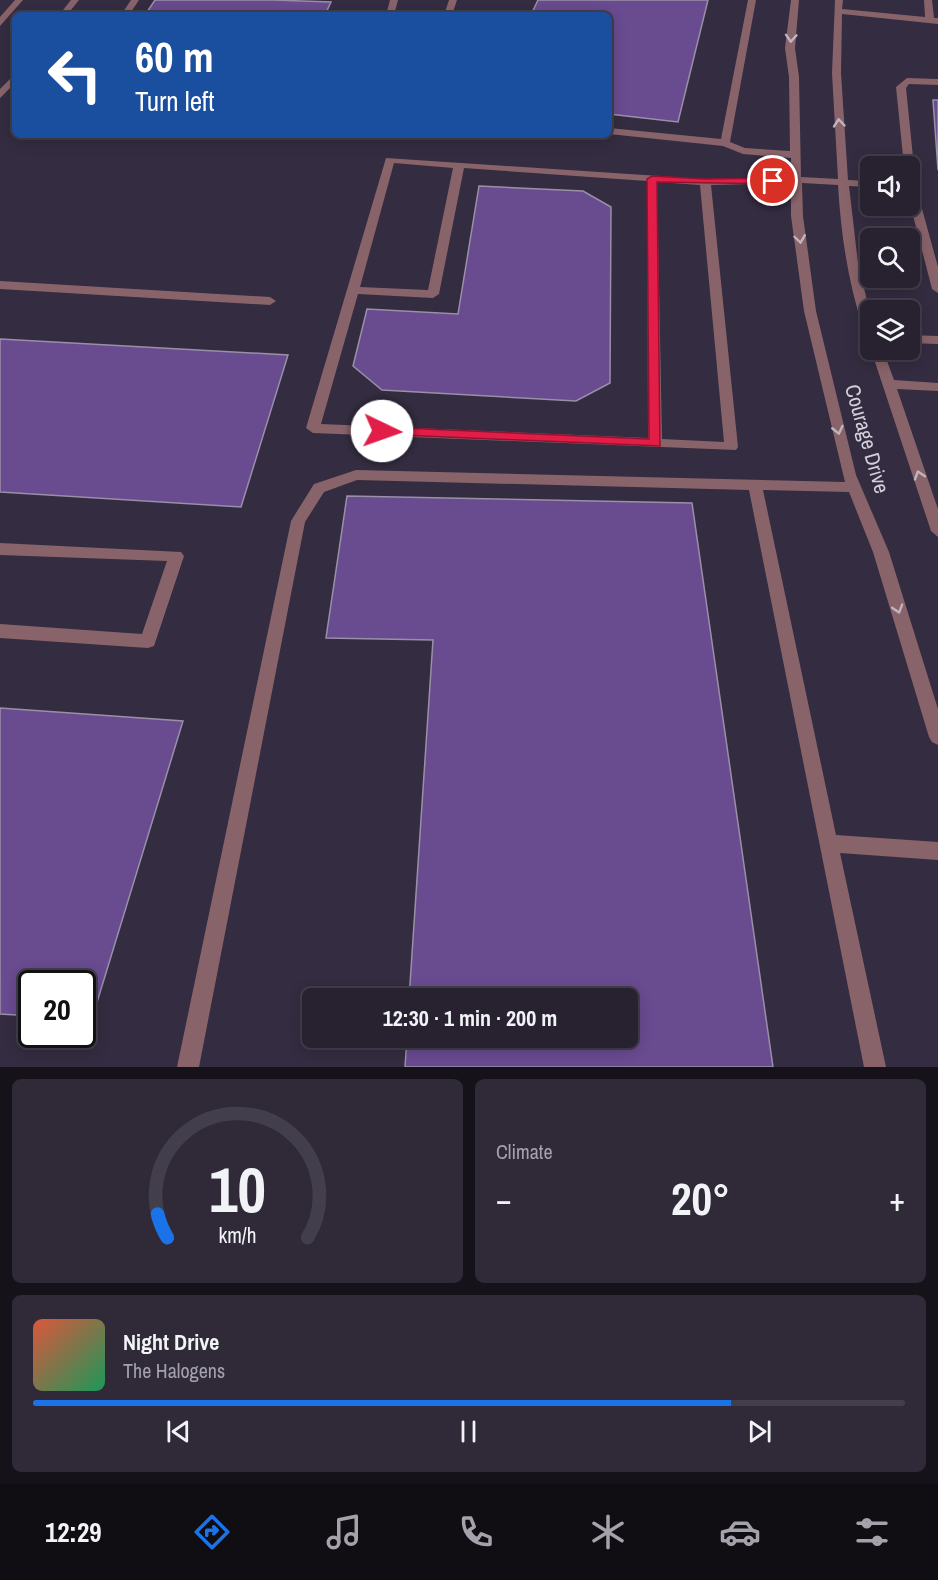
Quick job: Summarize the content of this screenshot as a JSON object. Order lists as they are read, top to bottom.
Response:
{
  "streets": {
    "street": ["Courage Drive"]
  },
  "page": {
    "turn": ["60 m", "Turn left"],
    "limit": "20",
    "trip": "12:30 · 1 min · 200 m",
    "tile": "Climate",
    "heat": ["−", "20°", "+"],
    "song": ["Night Drive", "The Halogens"],
    "tabs": "12:29",
    "gauge": ["10", "km/h"]
  }
}
